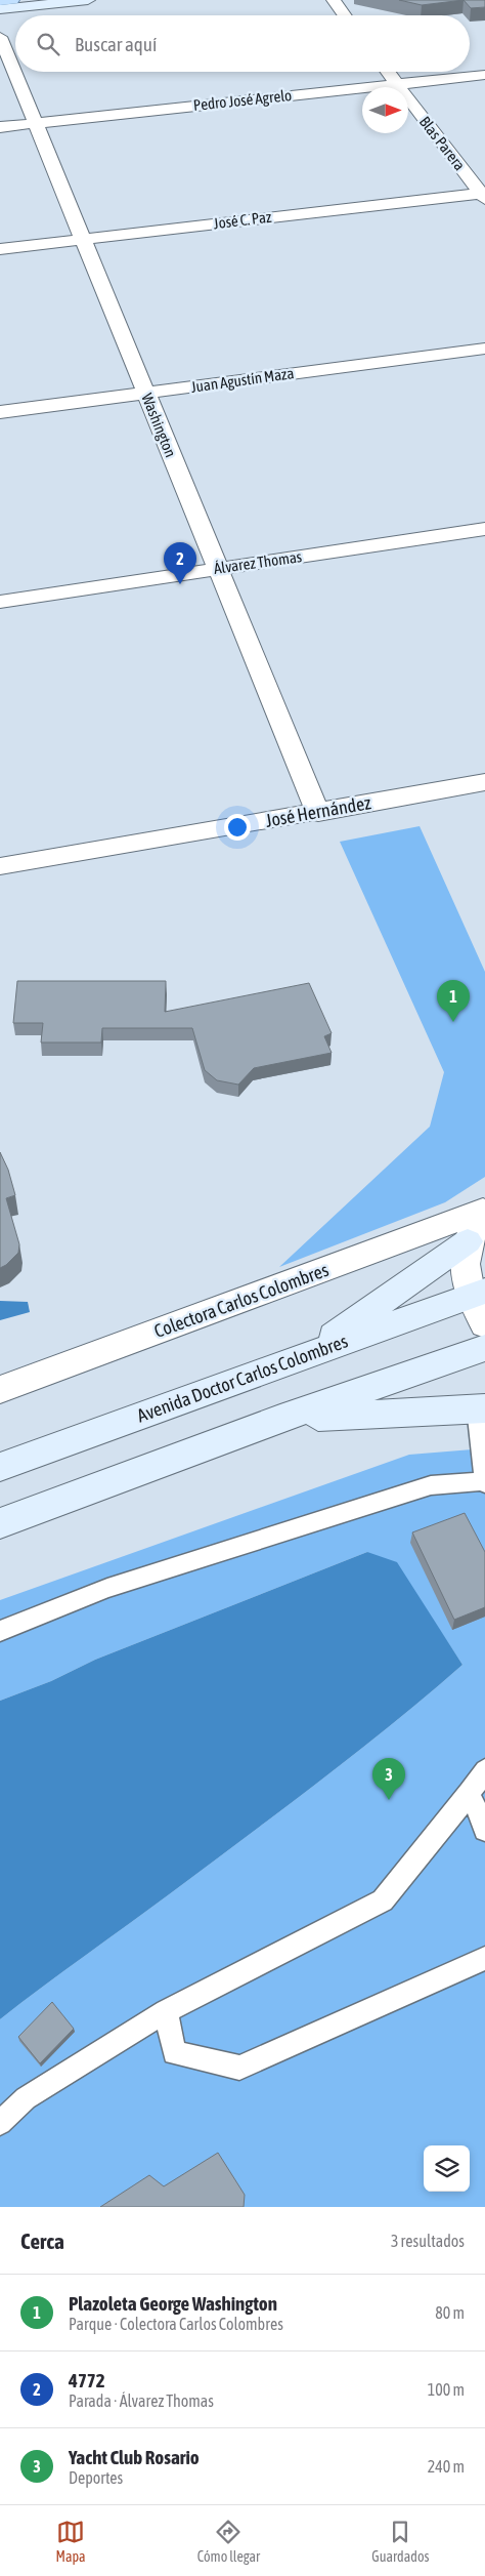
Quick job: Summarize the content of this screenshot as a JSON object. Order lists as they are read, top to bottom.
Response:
{
  "streets": {
    "main road": ["Avenida Doctor Carlos Colombres"],
    "street": [
      "Pedro José Agrelo",
      "Blas Parera",
      "José C. Paz",
      "Juan Agustín Maza",
      "Washington",
      "Álvarez Thomas",
      "José Hernández",
      "Colectora Carlos Colombres"
    ]
  },
  "crossings": [
    ["Pedro José Agrelo", "Blas Parera"],
    ["Pedro José Agrelo", "Washington"],
    ["Blas Parera", "José C. Paz"],
    ["José C. Paz", "Washington"],
    ["Juan Agustín Maza", "Washington"],
    ["Washington", "Álvarez Thomas"],
    ["Washington", "José Hernández"]
  ],
  "north": "right",
  "page": {
    "search": "Buscar aquí",
    "pins": ["2", "1", "3"],
    "heading": ["Cerca", "3 resultados"],
    "list": [
      {
        "mark": "1",
        "name": "Plazoleta George Washington",
        "note": "Parque · Colectora Carlos Colombres",
        "value": "80 m"
      },
      {
        "mark": "2",
        "name": "4772",
        "note": "Parada · Álvarez Thomas",
        "value": "100 m"
      },
      {
        "mark": "3",
        "name": "Yacht Club Rosario",
        "note": "Deportes",
        "value": "240 m"
      }
    ],
    "nav": ["Mapa", "Cómo llegar", "Guardados"]
  }
}
